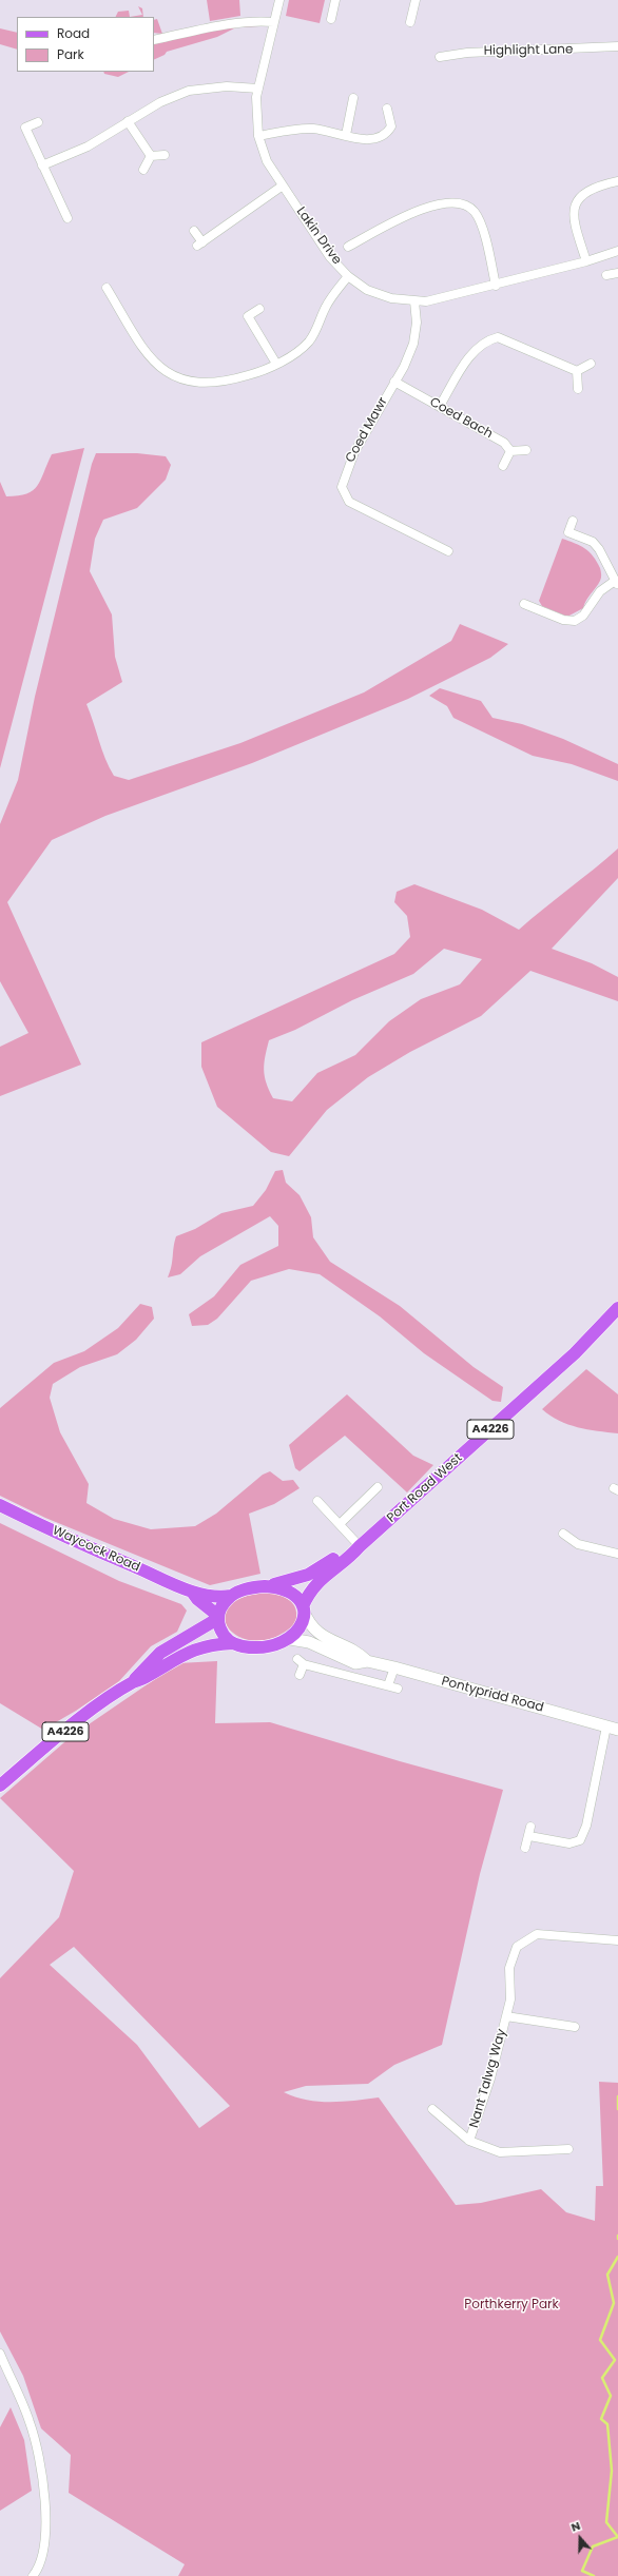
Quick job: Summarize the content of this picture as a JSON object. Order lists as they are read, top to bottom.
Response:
{
  "streets": {
    "main road": [
      "A4226",
      "Port Road West",
      "Waycock Road",
      "Pontypridd Road"
    ],
    "street": [
      "Highlight Lane",
      "Lakin Drive",
      "Coed Bach",
      "Coed Mawr",
      "Nant Talwg Way"
    ]
  },
  "crossings": [
    ["Lakin Drive", "Coed Mawr"],
    ["Coed Bach", "Coed Mawr"],
    ["A4226", "Port Road West"],
    ["A4226", "Waycock Road"],
    ["A4226", "Pontypridd Road"],
    ["Port Road West", "Waycock Road"],
    ["Port Road West", "Pontypridd Road"],
    ["Waycock Road", "Pontypridd Road"]
  ],
  "parks": ["Porthkerry Park"],
  "legend": ["Road", "Park"],
  "north": "top"
}
